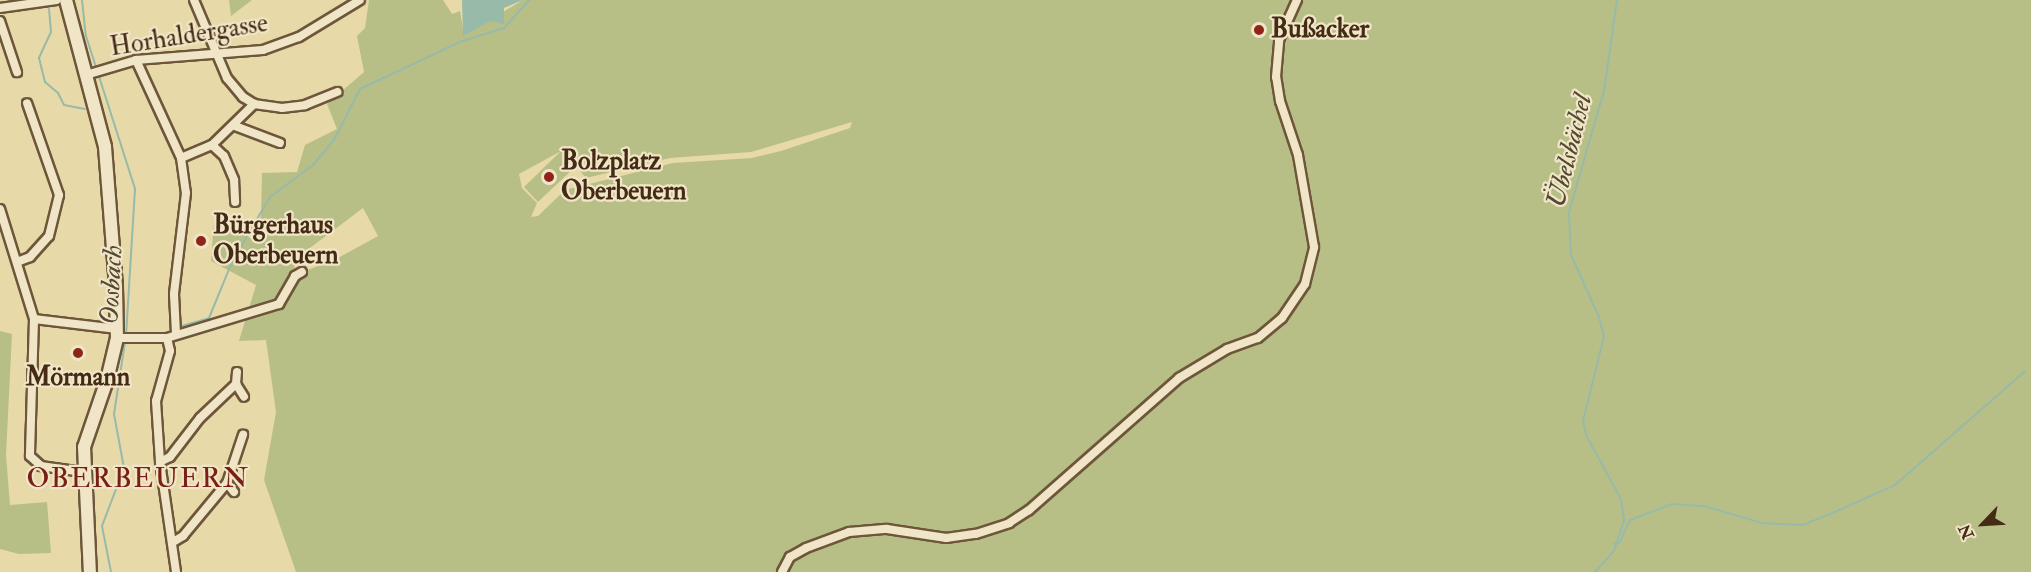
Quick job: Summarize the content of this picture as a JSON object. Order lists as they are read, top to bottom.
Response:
{
  "streets": {
    "street": ["Horhaldergasse"]
  },
  "districts": ["OBERBEUERN"],
  "water": ["Übelsbächel", "Oosbach"],
  "places": [
    "Bußacker",
    "Bolzplatz Oberbeuern",
    "Bürgerhaus Oberbeuern",
    "Mörmann"
  ],
  "north": "bottom left"
}
